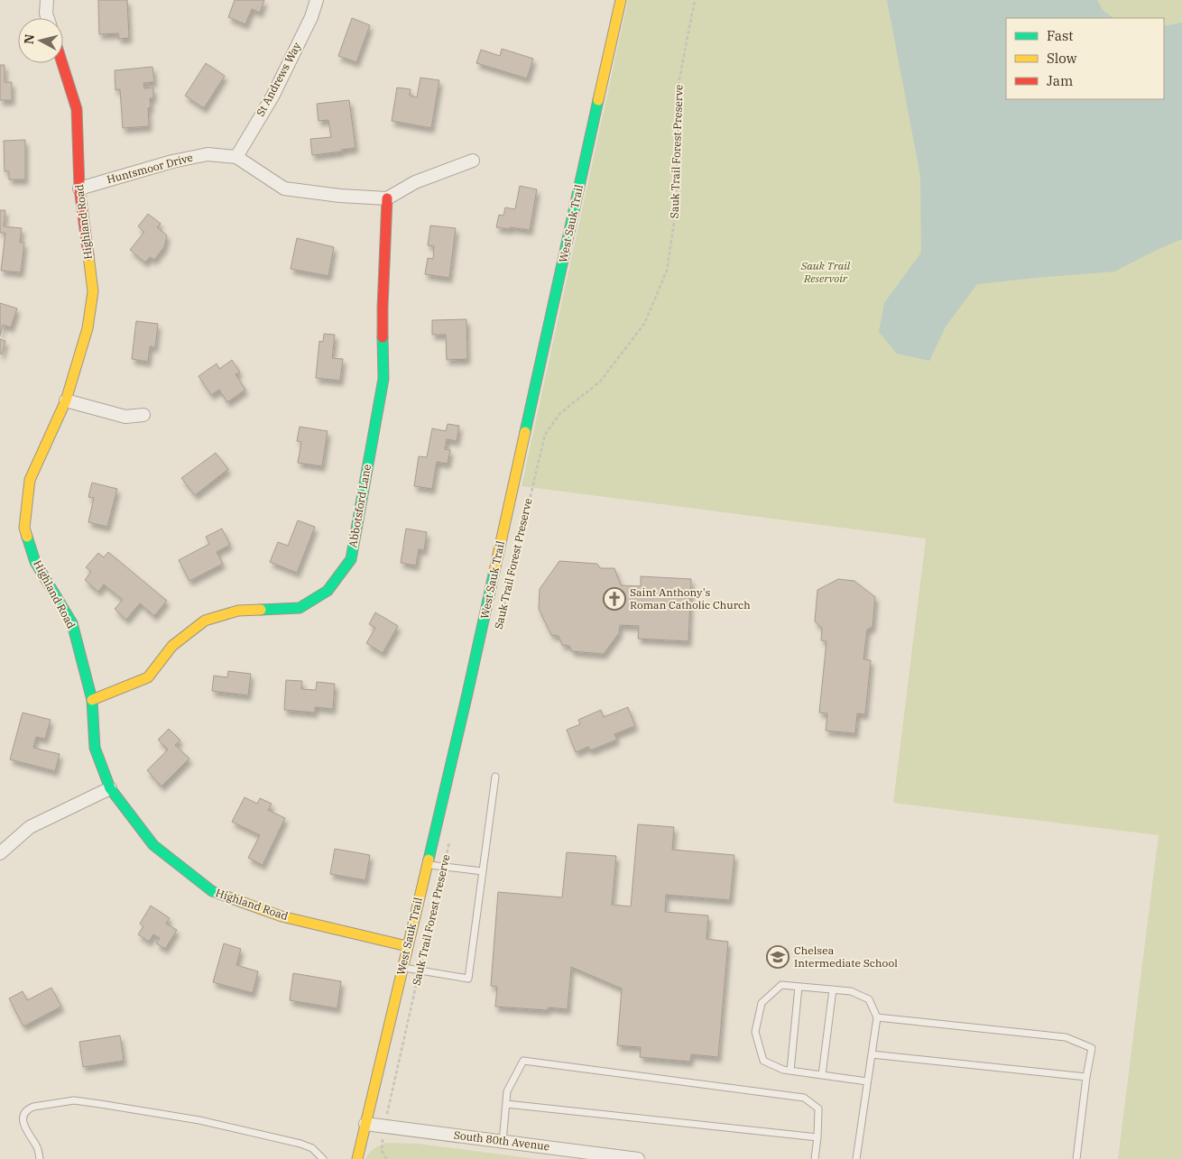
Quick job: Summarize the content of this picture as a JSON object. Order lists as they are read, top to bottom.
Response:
{
  "streets": {
    "street": [
      "St Andrews Way",
      "Huntsmoor Drive",
      "Highland Road",
      "West Sauk Trail",
      "Abbotsford Lane",
      "South 80th Avenue"
    ],
    "path": ["Sauk Trail Forest Preserve"]
  },
  "crossings": [
    ["St Andrews Way", "Huntsmoor Drive"],
    ["Sauk Trail Forest Preserve", "South 80th Avenue"],
    ["Huntsmoor Drive", "Highland Road"],
    ["Huntsmoor Drive", "Abbotsford Lane"],
    ["Highland Road", "West Sauk Trail"],
    ["Highland Road", "Abbotsford Lane"],
    ["West Sauk Trail", "South 80th Avenue"]
  ],
  "parks": ["Sauk Trail Reservoir"],
  "places": {
    "church": ["Saint Anthony's Roman Catholic Church"],
    "school or university": ["Chelsea Intermediate School"]
  },
  "legend": ["Fast", "Slow", "Jam"],
  "north": "left"
}
